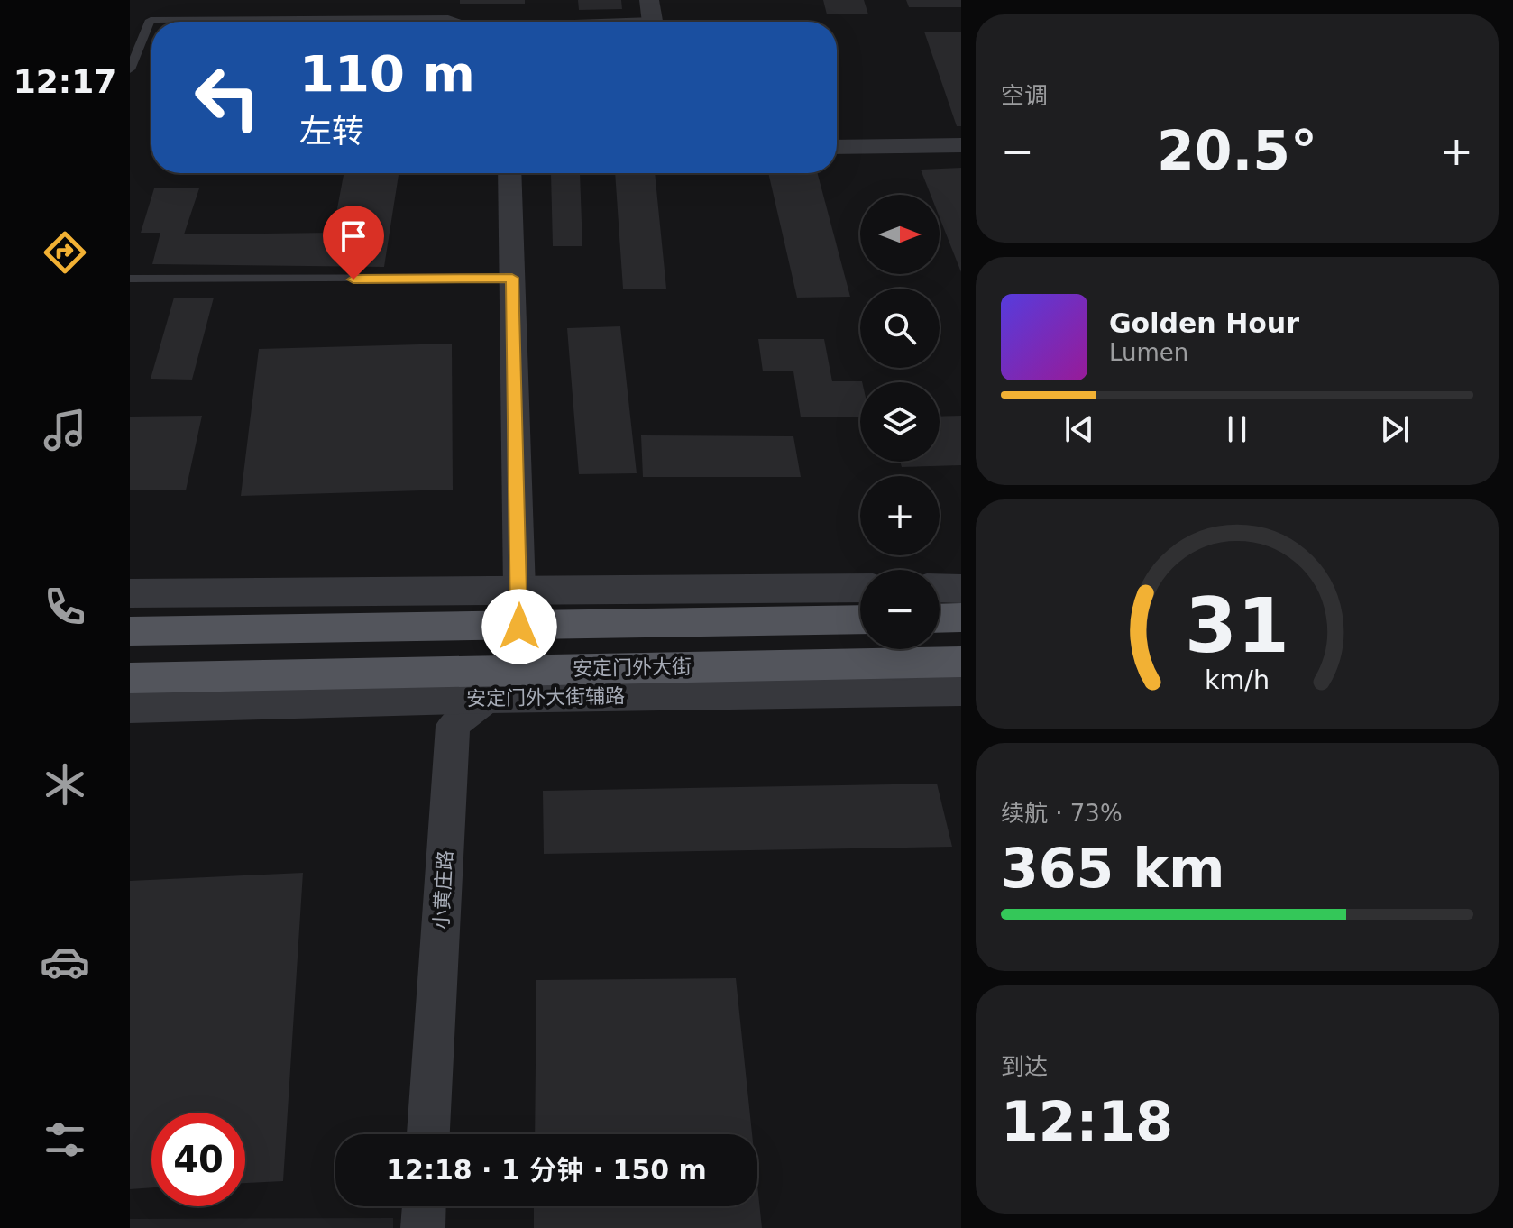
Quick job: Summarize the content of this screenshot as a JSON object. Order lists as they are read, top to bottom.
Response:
{
  "streets": {
    "main road": ["安定门外大街"],
    "street": ["安定门外大街辅路", "小黄庄路"]
  },
  "crossings": [
    ["安定门外大街", "小黄庄路"],
    ["安定门外大街辅路", "小黄庄路"]
  ],
  "north": "right",
  "page": {
    "tabs": "12:17",
    "tile": [
      "空调",
      ["续航 · 73%", "365 km"],
      ["到达", "12:18"]
    ],
    "turn": ["110 m", "左转"],
    "heat": ["−", "20.5°", "+"],
    "map_buttons": ["+", "−"],
    "song": ["Golden Hour", "Lumen"],
    "limit": "40",
    "trip": "12:18 · 1 分钟 · 150 m",
    "gauge": ["31", "km/h"]
  }
}
